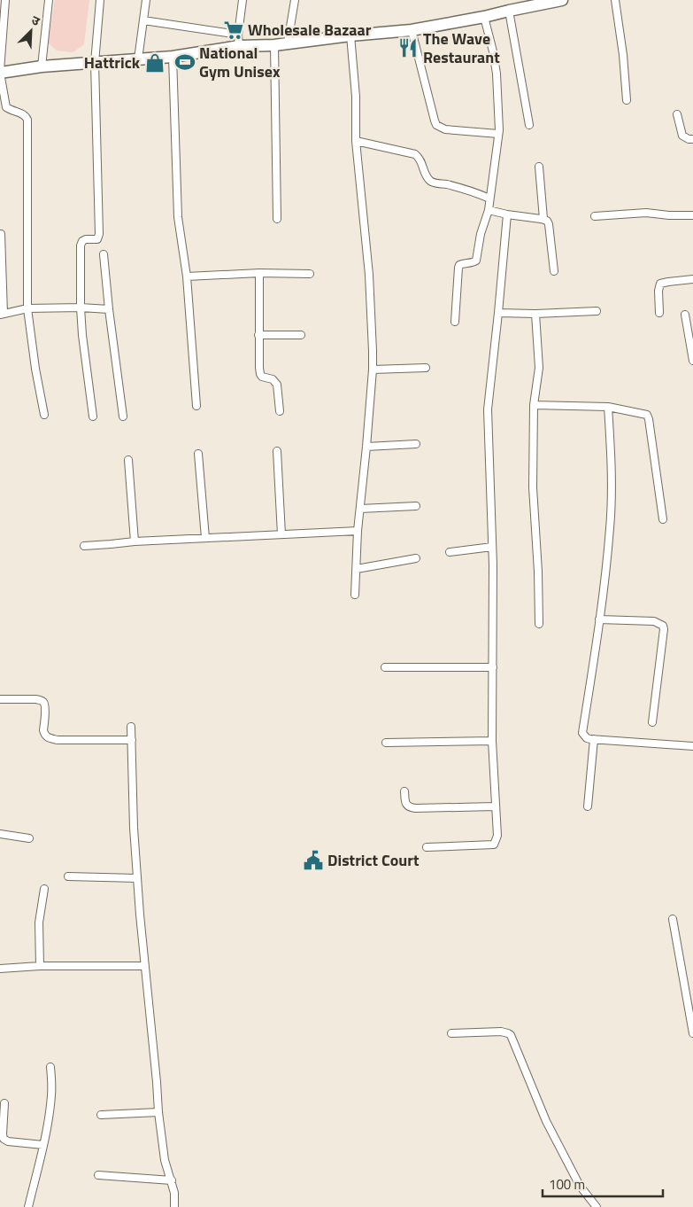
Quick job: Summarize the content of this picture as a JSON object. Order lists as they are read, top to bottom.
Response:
{
  "places": {
    "supermarket": ["Wholesale Bazaar"],
    "restaurant": ["The Wave Restaurant"],
    "sports": ["National Gym Unisex"],
    "shop": ["Hattrick"],
    "public building": ["District Court"]
  },
  "scale_bar": "100 m",
  "north": "top right"
}
